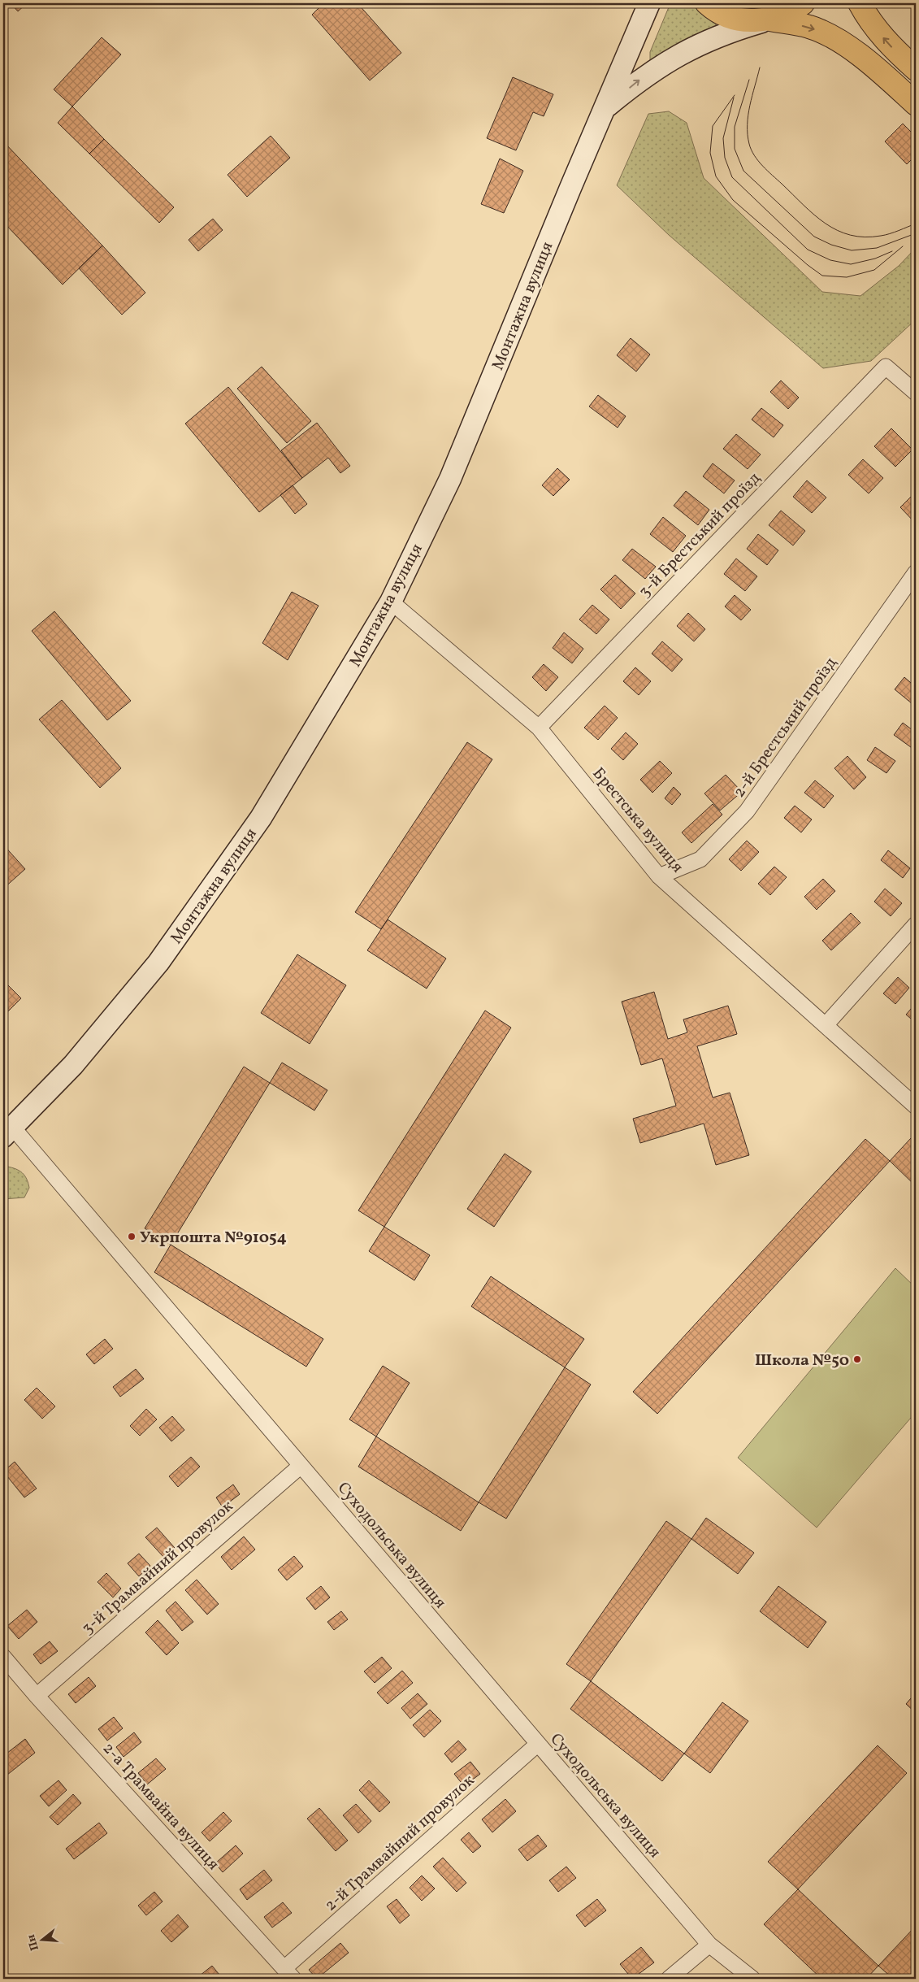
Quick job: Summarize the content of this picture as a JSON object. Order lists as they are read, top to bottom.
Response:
{
  "streets": {
    "street": [
      "Монтажна вулиця",
      "3-й Брестський проїзд",
      "2-й Брестський проїзд",
      "Брестська вулиця",
      "Суходольська вулиця",
      "3-й Трамвайний провулок",
      "2-а Трамвайна вулиця",
      "2-й Трамвайний провулок"
    ]
  },
  "crossings": [
    ["Монтажна вулиця", "Брестська вулиця"],
    ["Монтажна вулиця", "Суходольська вулиця"],
    ["3-й Брестський проїзд", "Брестська вулиця"],
    ["2-й Брестський проїзд", "Брестська вулиця"],
    ["Суходольська вулиця", "3-й Трамвайний провулок"],
    ["Суходольська вулиця", "2-й Трамвайний провулок"],
    ["3-й Трамвайний провулок", "2-а Трамвайна вулиця"],
    ["2-а Трамвайна вулиця", "2-й Трамвайний провулок"]
  ],
  "places": ["Укрпошта №91054", "Школа №50"],
  "north": "left"
}
